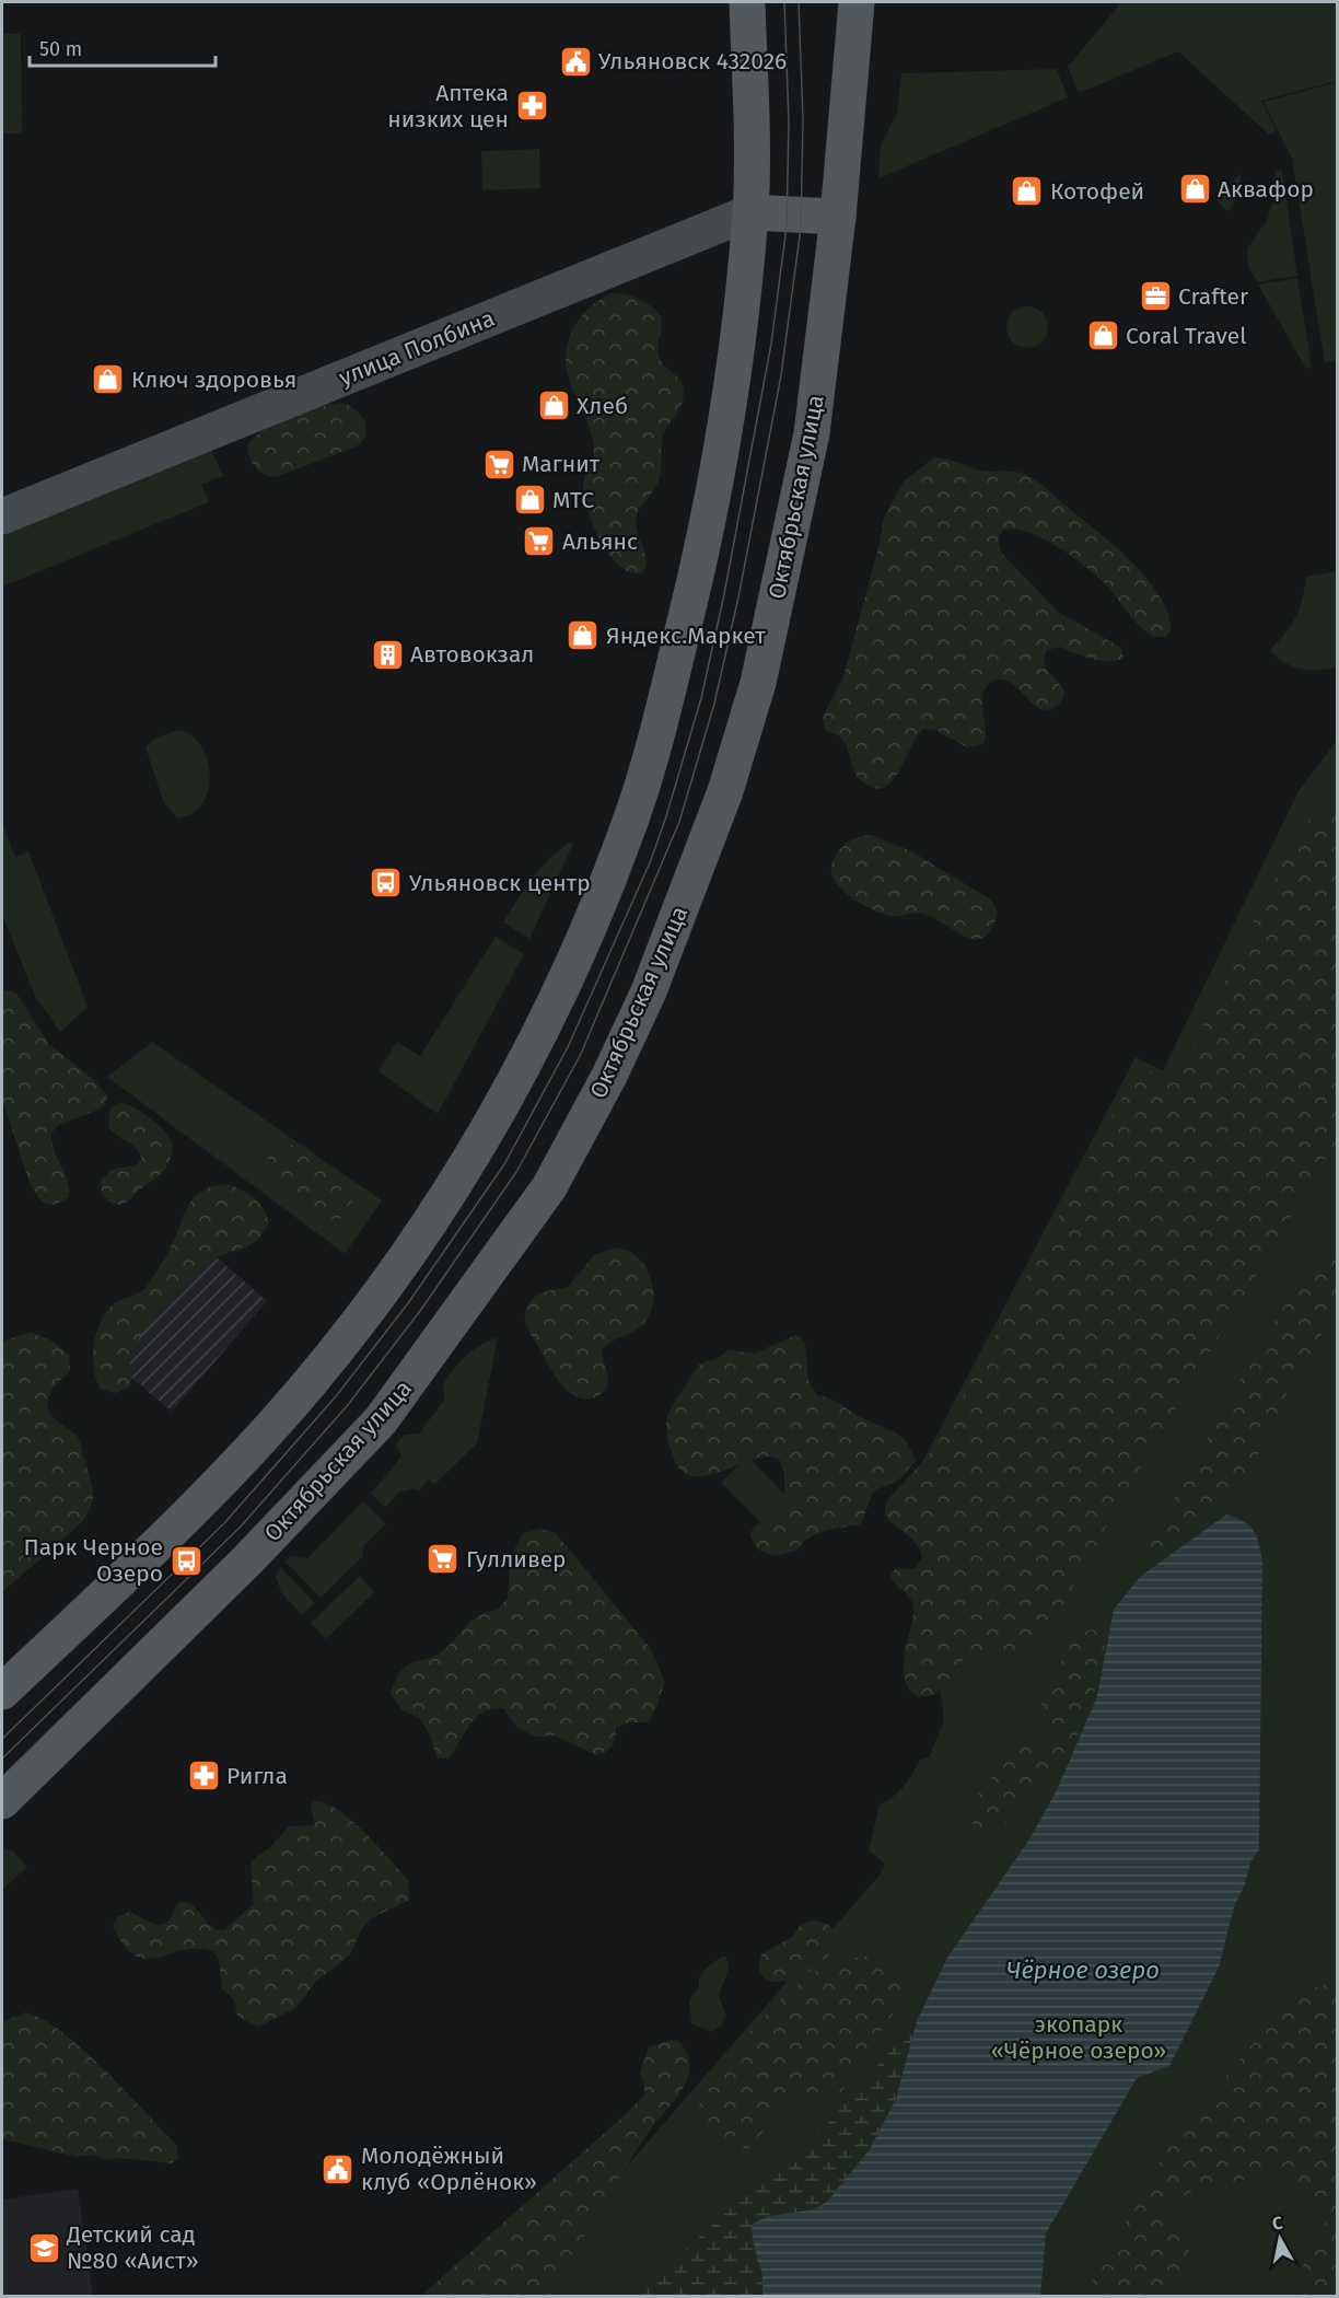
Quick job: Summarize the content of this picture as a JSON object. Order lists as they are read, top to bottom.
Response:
{
  "streets": {
    "main road": ["улица Полбина", "Октябрьская улица"]
  },
  "crossings": [
    ["улица Полбина", "Октябрьская улица"]
  ],
  "water": ["Чёрное озеро"],
  "parks": ["экопарк «Чёрное озеро»"],
  "places": {
    "public building": ["Ульяновск 432026", "Молодёжный клуб «Орлёнок»"],
    "pharmacy": ["Аптека низких цен", "Ригла"],
    "shop": [
      "Аквафор",
      "Котофей",
      "Coral Travel",
      "Ключ здоровья",
      "Хлеб",
      "МТС",
      "Яндекс.Маркет"
    ],
    "office": ["Crafter"],
    "supermarket": ["Магнит", "Альянс", "Гулливер"],
    "building": ["Автовокзал"],
    "bus stop": ["Ульяновск центр", "Парк Черное Озеро"],
    "school or university": ["Детский сад №80 «Аист»"]
  },
  "scale_bar": "50 m",
  "north": "top"
}
